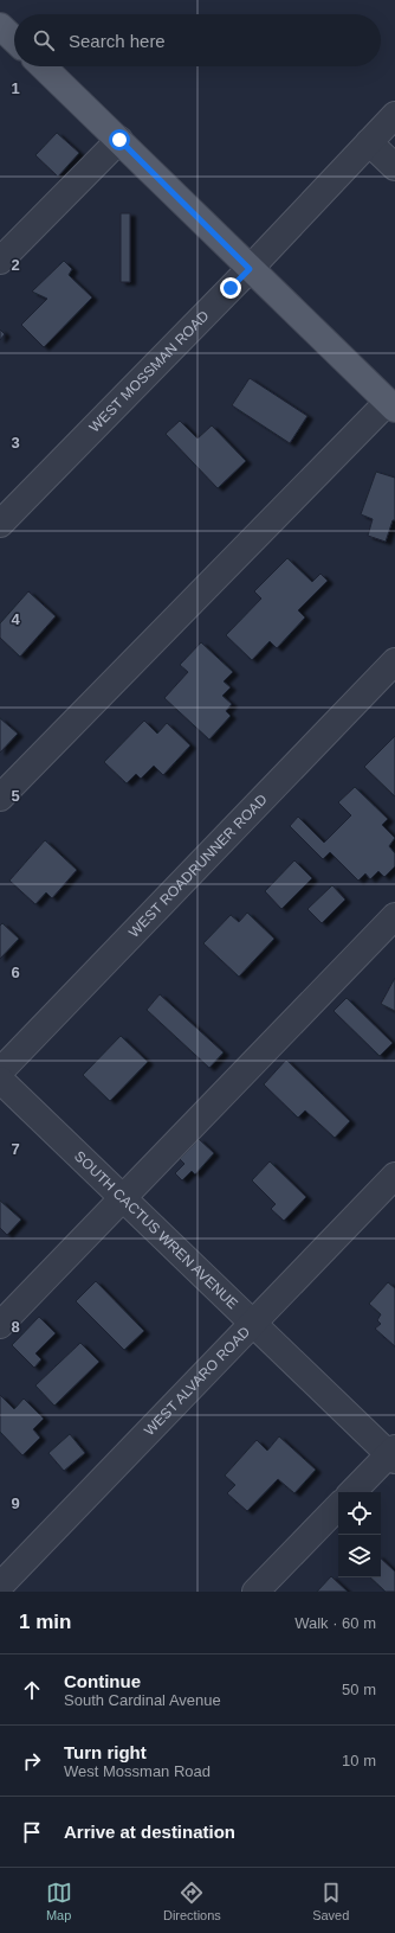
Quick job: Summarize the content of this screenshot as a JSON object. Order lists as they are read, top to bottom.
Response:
{
  "streets": {
    "street": [
      "WEST MOSSMAN ROAD",
      "WEST ROADRUNNER ROAD",
      "SOUTH CACTUS WREN AVENUE",
      "WEST ALVARO ROAD"
    ]
  },
  "crossings": [
    ["SOUTH CACTUS WREN AVENUE", "WEST ALVARO ROAD"]
  ],
  "page": {
    "search": "Search here",
    "heading": ["1 min", "Walk · 60 m"],
    "list": [
      ["Continue", "South Cardinal Avenue", "50 m"],
      ["Turn right", "West Mossman Road", "10 m"],
      "Arrive at destination"
    ],
    "nav": ["Map", "Directions", "Saved"]
  },
  "grid": {
    "rows": [
      "1",
      "2",
      "3",
      "4",
      "5",
      "6",
      "7",
      "8",
      "9"
    ]
  }
}
